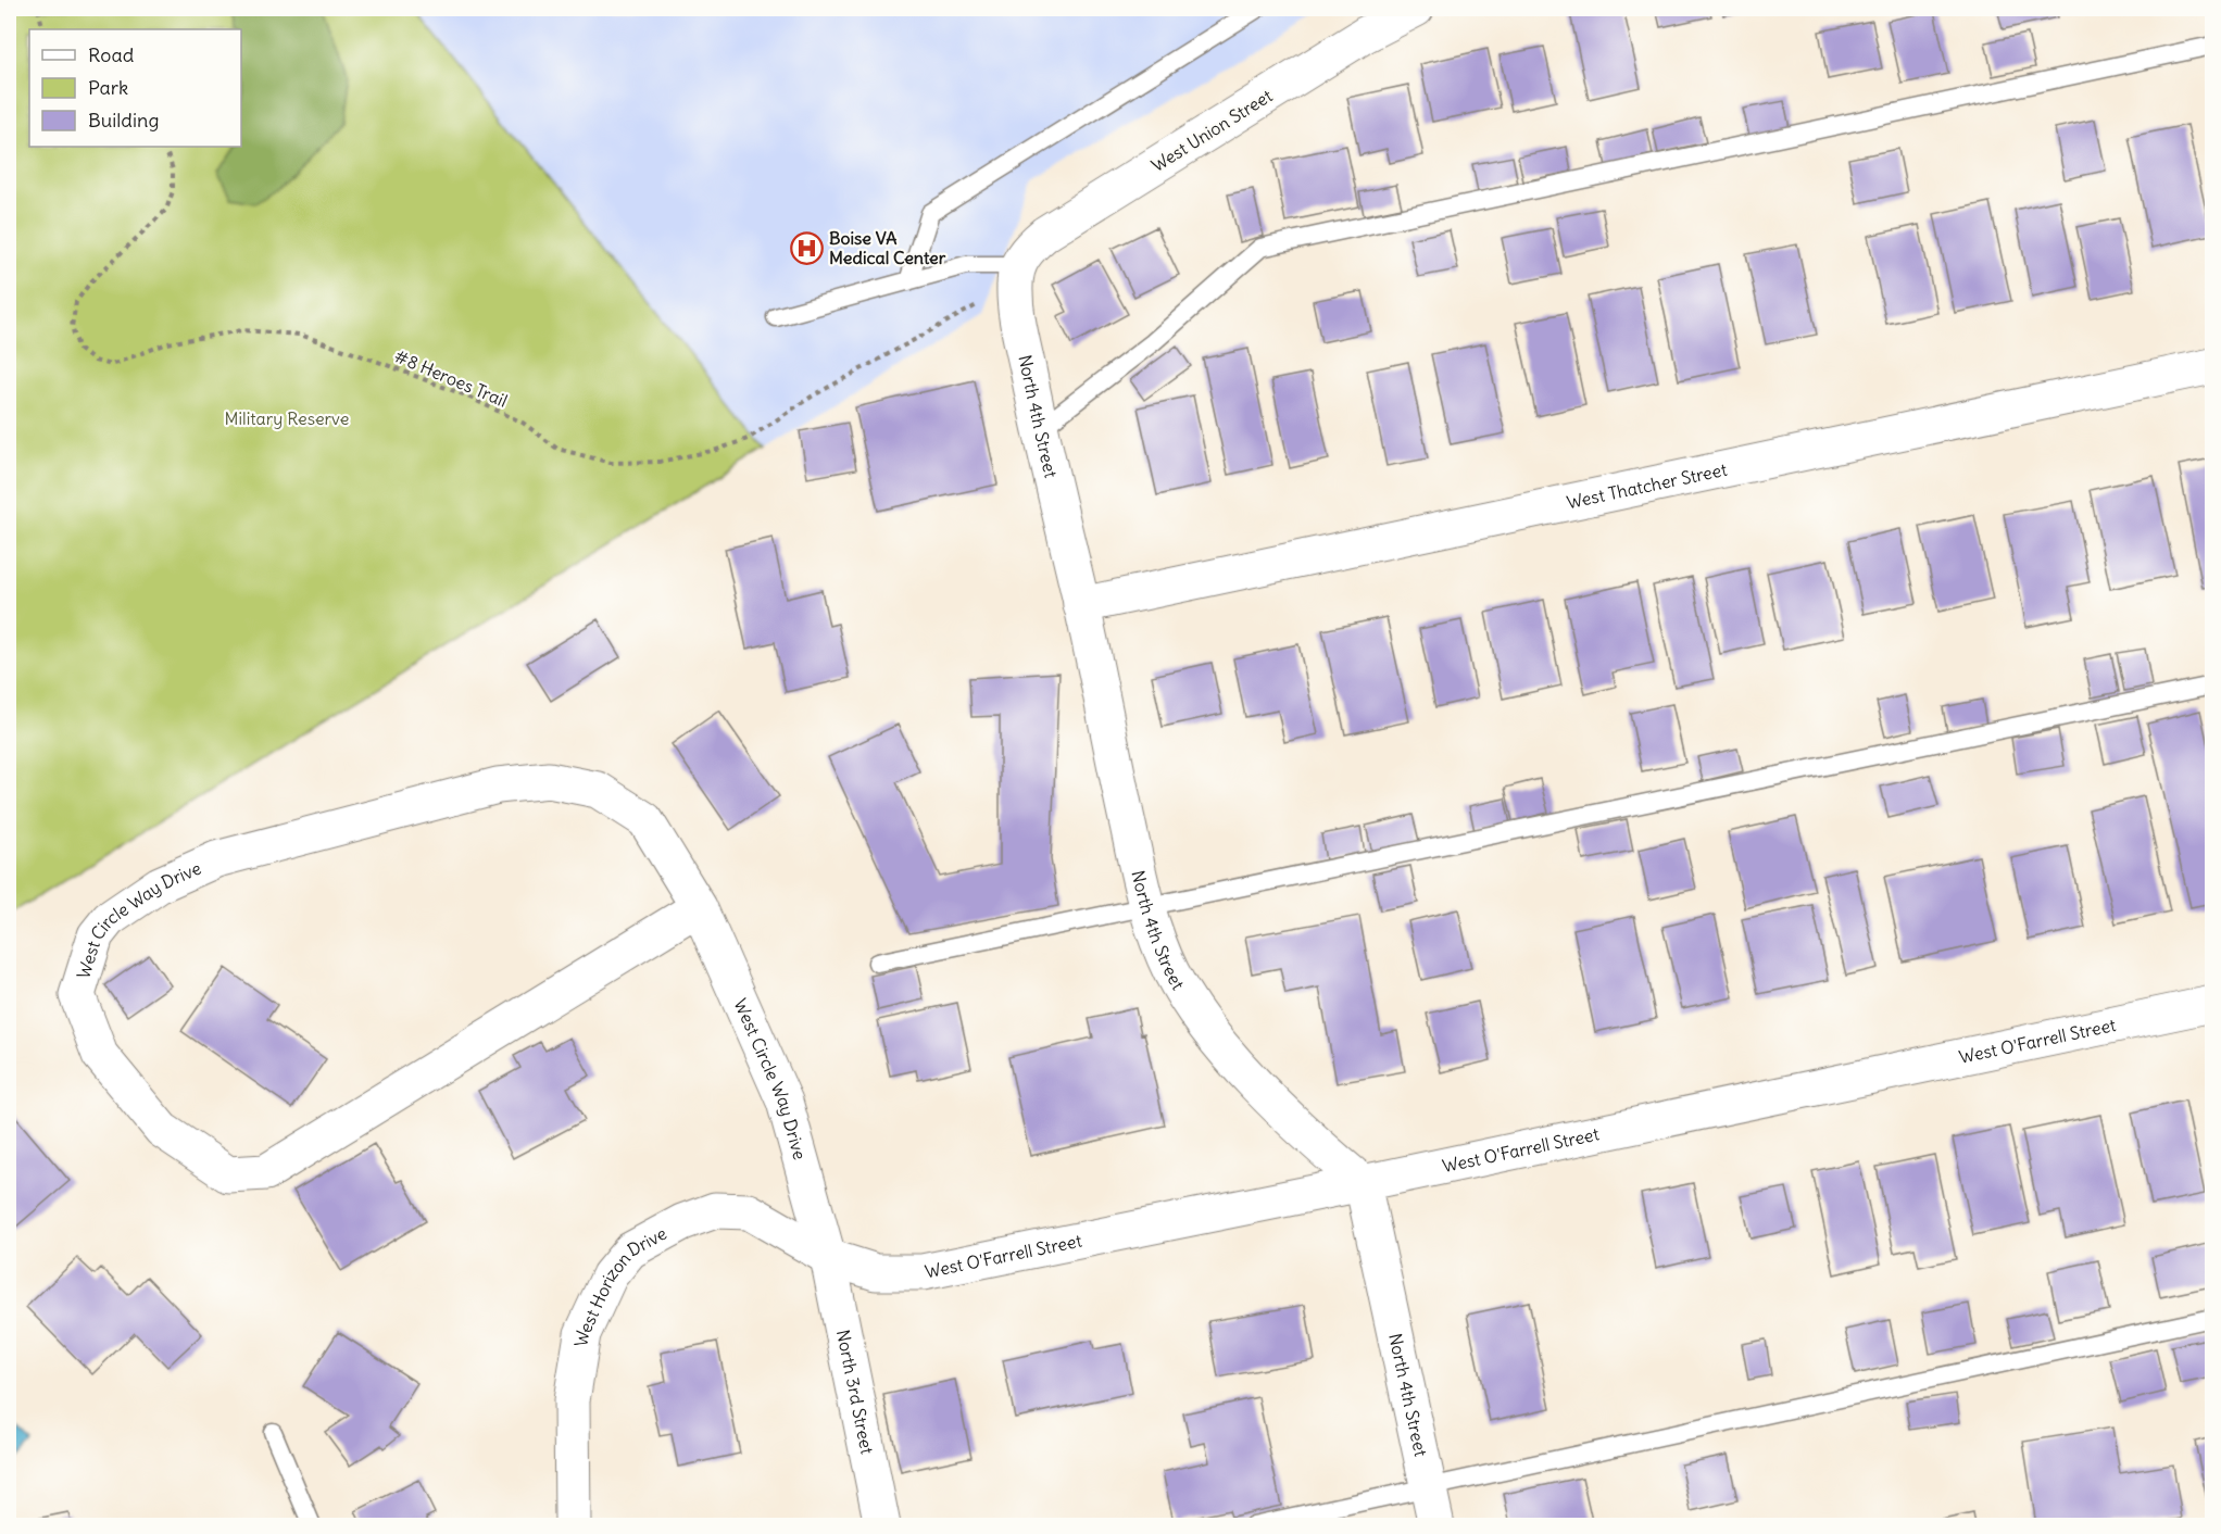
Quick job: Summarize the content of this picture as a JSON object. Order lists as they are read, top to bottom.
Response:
{
  "streets": {
    "street": [
      "West Union Street",
      "North 4th Street",
      "West Thatcher Street",
      "West Circle Way Drive",
      "West O'Farrell Street",
      "West Horizon Drive",
      "North 3rd Street"
    ],
    "path": ["#8 Heroes Trail"]
  },
  "crossings": [
    ["West Union Street", "#8 Heroes Trail"],
    ["West Union Street", "North 4th Street"],
    ["#8 Heroes Trail", "North 4th Street"],
    ["North 4th Street", "West Thatcher Street"],
    ["North 4th Street", "West O'Farrell Street"],
    ["West Circle Way Drive", "West O'Farrell Street"],
    ["West Circle Way Drive", "West Horizon Drive"],
    ["West Circle Way Drive", "North 3rd Street"],
    ["West O'Farrell Street", "West Horizon Drive"],
    ["West O'Farrell Street", "North 3rd Street"],
    ["West Horizon Drive", "North 3rd Street"]
  ],
  "parks": ["Military Reserve"],
  "places": {
    "hospital": ["Boise VA Medical Center"]
  },
  "legend": ["Road", "Park", "Building"]
}
